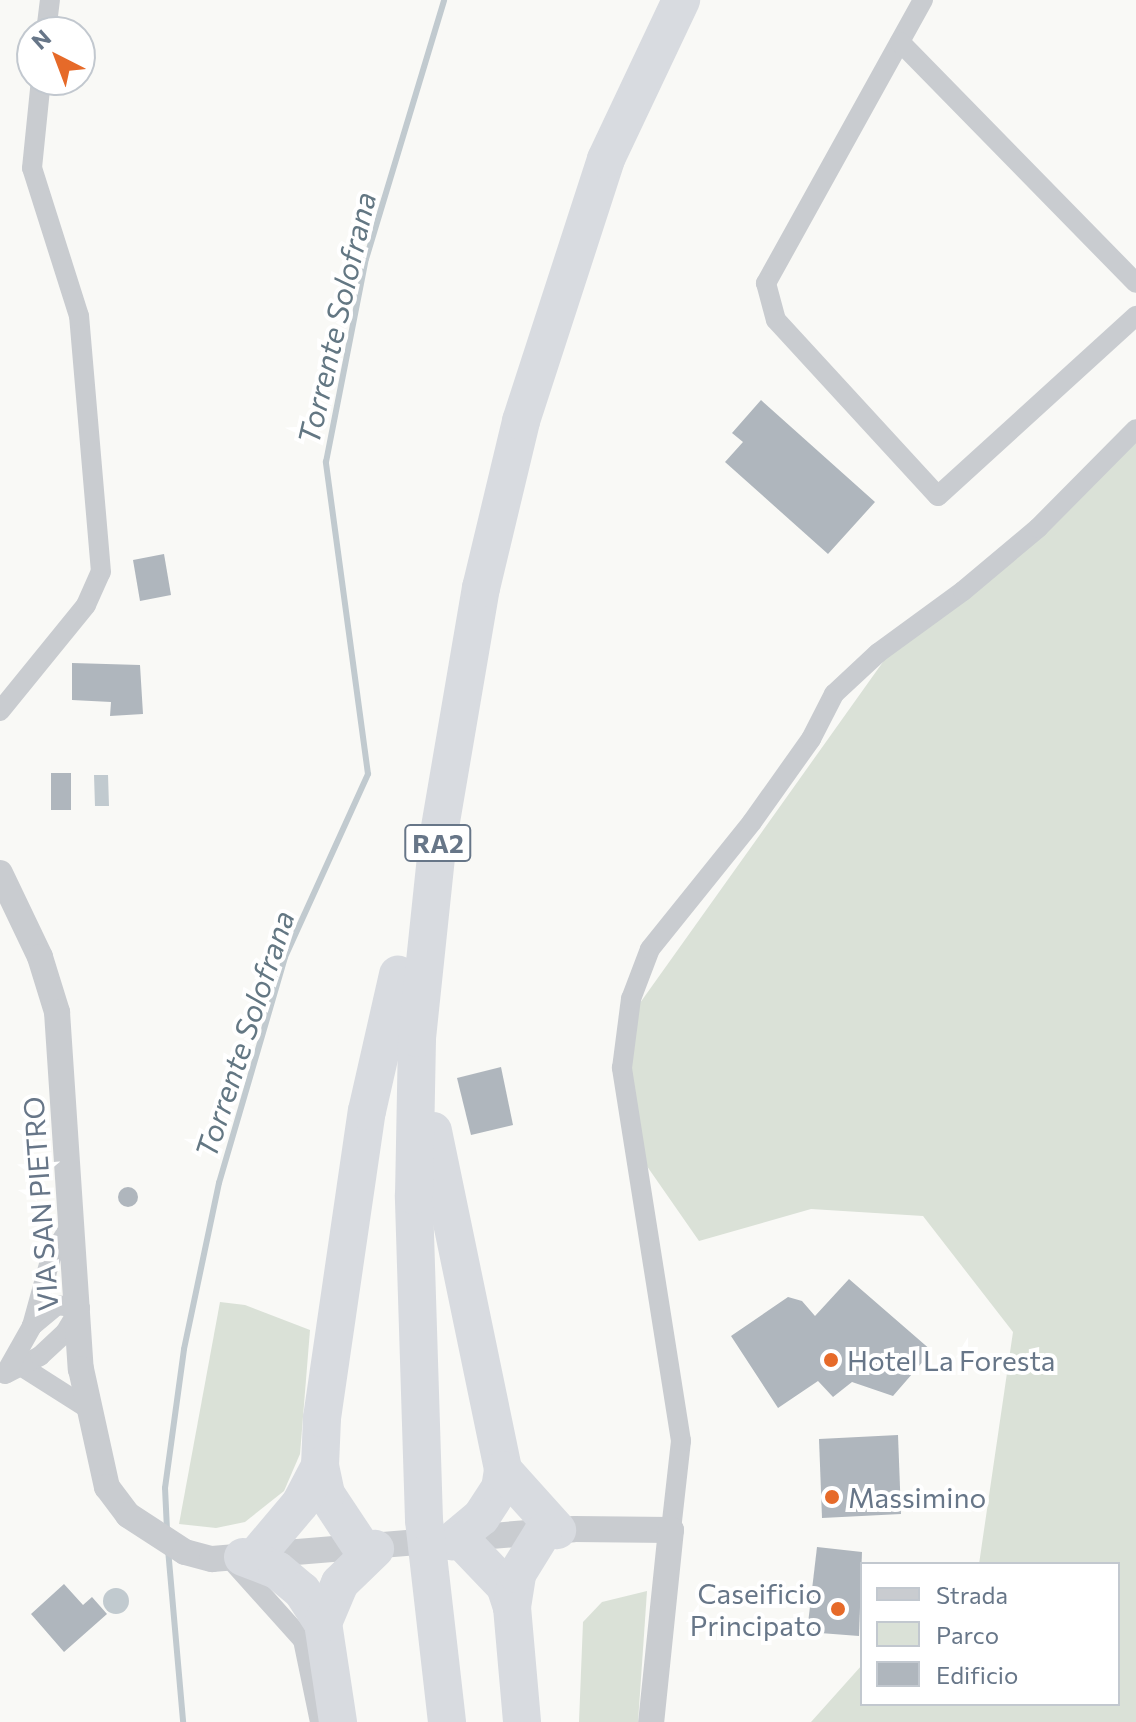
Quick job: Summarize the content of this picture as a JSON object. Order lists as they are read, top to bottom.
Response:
{
  "streets": {
    "highway": ["RA2"],
    "street": ["VIA SAN PIETRO"]
  },
  "water": ["Torrente Solofrana"],
  "places": ["Hotel La Foresta", "Massimino", "Caseificio Principato"],
  "legend": ["Strada", "Parco", "Edificio"],
  "north": "top left"
}
